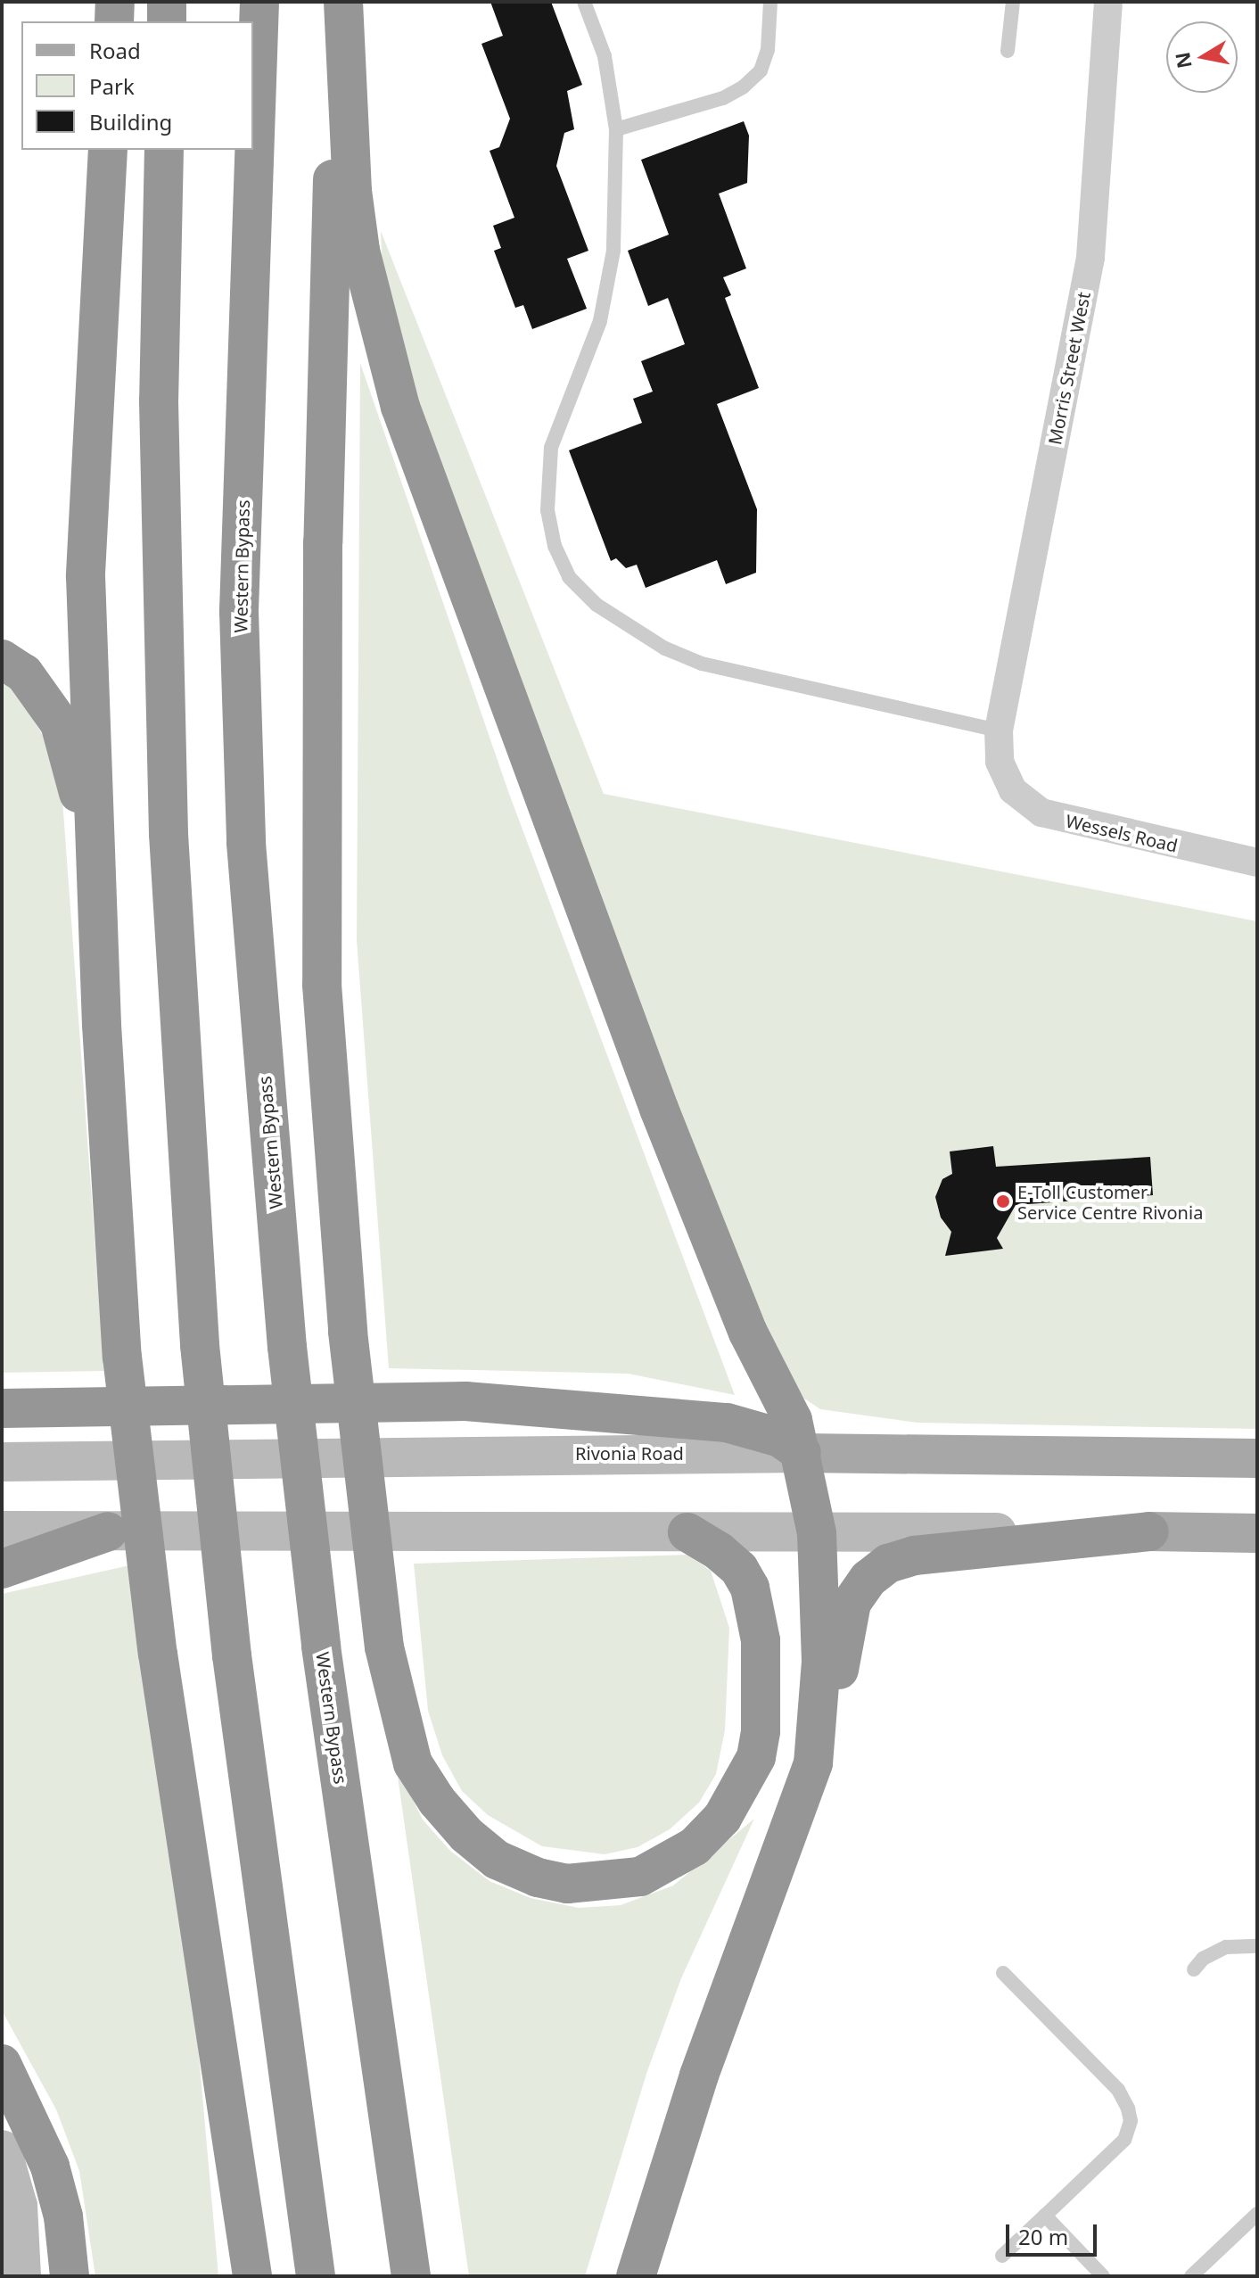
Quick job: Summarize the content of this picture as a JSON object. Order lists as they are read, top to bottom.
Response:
{
  "streets": {
    "highway": ["Western Bypass"],
    "main road": ["Rivonia Road"],
    "street": ["Morris Street West", "Wessels Road"]
  },
  "crossings": [
    ["Morris Street West", "Wessels Road"]
  ],
  "places": ["E-Toll Customer Service Centre Rivonia"],
  "legend": ["Road", "Park", "Building"],
  "scale_bar": "20 m",
  "north": "left"
}
